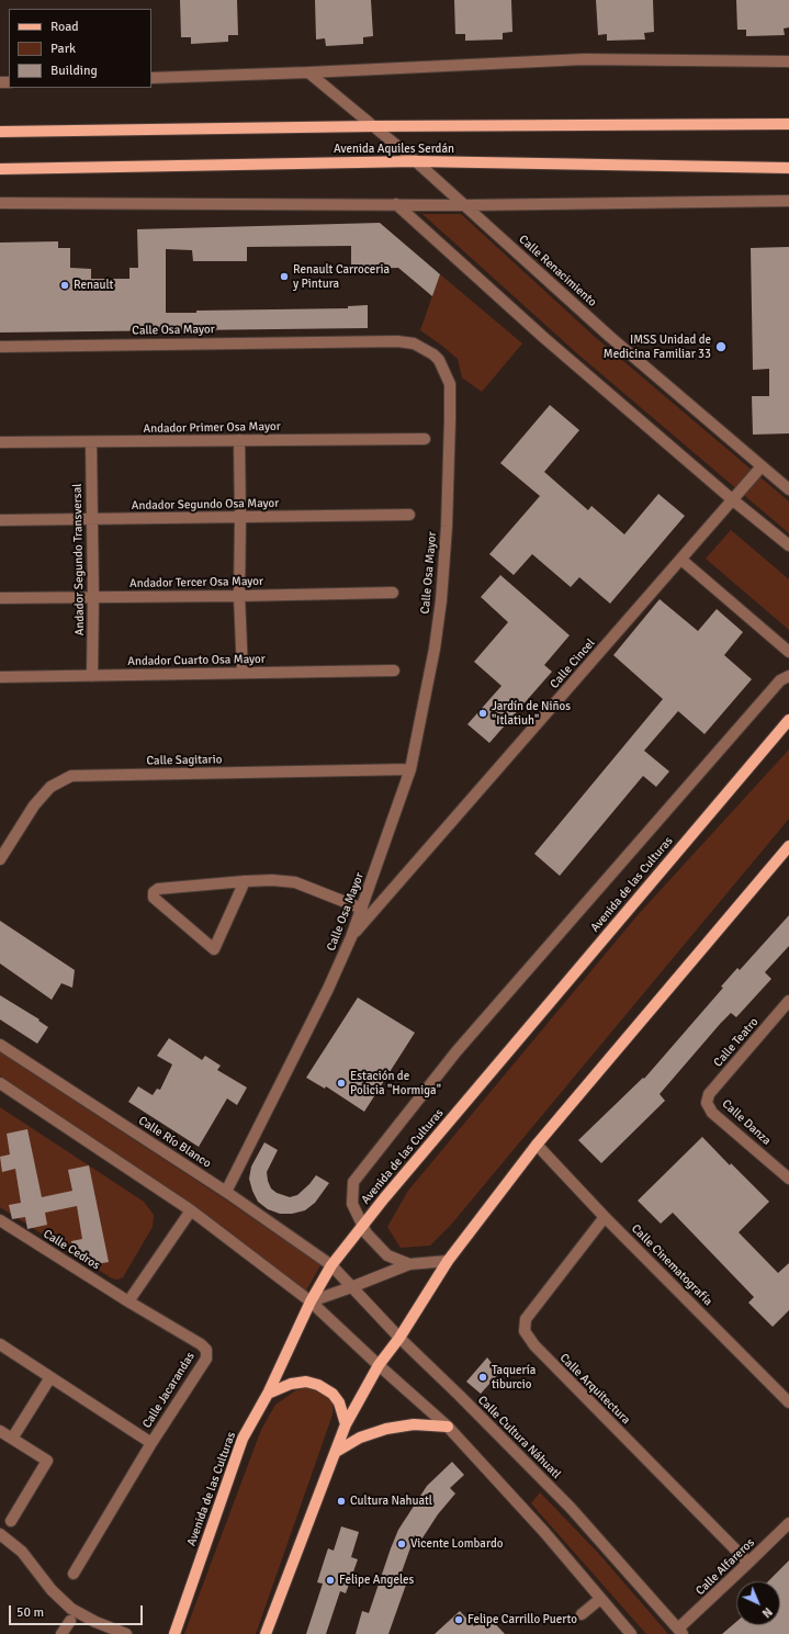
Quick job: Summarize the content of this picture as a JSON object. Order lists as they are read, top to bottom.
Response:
{
  "streets": {
    "main road": ["Avenida Aquiles Serdán", "Avenida de las Culturas"],
    "street": [
      "Calle Renacimiento",
      "Calle Osa Mayor",
      "Andador Primer Osa Mayor",
      "Andador Segundo Osa Mayor",
      "Andador Segundo Transversal",
      "Andador Tercer Osa Mayor",
      "Andador Cuarto Osa Mayor",
      "Calle Cincel",
      "Calle Sagitario",
      "Calle Teatro",
      "Calle Danza",
      "Calle Río Blanco",
      "Calle Cedros",
      "Calle Cinematografía",
      "Calle Arquitectura",
      "Calle Jacarandas",
      "Calle Cultura Náhuatl",
      "Calle Alfareros"
    ]
  },
  "crossings": [
    ["Avenida Aquiles Serdán", "Calle Renacimiento"],
    ["Calle Renacimiento", "Calle Cincel"],
    ["Calle Osa Mayor", "Calle Cincel"],
    ["Calle Osa Mayor", "Calle Sagitario"],
    ["Calle Osa Mayor", "Calle Río Blanco"],
    ["Andador Primer Osa Mayor", "Andador Segundo Transversal"],
    ["Andador Segundo Osa Mayor", "Andador Segundo Transversal"],
    ["Andador Segundo Transversal", "Andador Tercer Osa Mayor"],
    ["Andador Segundo Transversal", "Andador Cuarto Osa Mayor"],
    ["Avenida de las Culturas", "Calle Río Blanco"],
    ["Avenida de las Culturas", "Calle Cultura Náhuatl"],
    ["Calle Teatro", "Calle Danza"],
    ["Calle Río Blanco", "Calle Cultura Náhuatl"],
    ["Calle Cedros", "Calle Jacarandas"],
    ["Calle Cinematografía", "Calle Arquitectura"],
    ["Calle Arquitectura", "Calle Alfareros"],
    ["Calle Cultura Náhuatl", "Calle Alfareros"]
  ],
  "places": [
    "Renault Carroceria y Pintura",
    "Renault",
    "IMSS Unidad de Medicina Familiar 33",
    "Jardín de Niños \"Itlatiuh\"",
    "Estación de Policia \"Hormiga\"",
    "Taquería tiburcio",
    "Cultura Nahuatl",
    "Vicente Lombardo",
    "Felipe Angeles",
    "Felipe Carrillo Puerto"
  ],
  "legend": ["Road", "Park", "Building"],
  "scale_bar": "50 m",
  "north": "bottom right"
}
